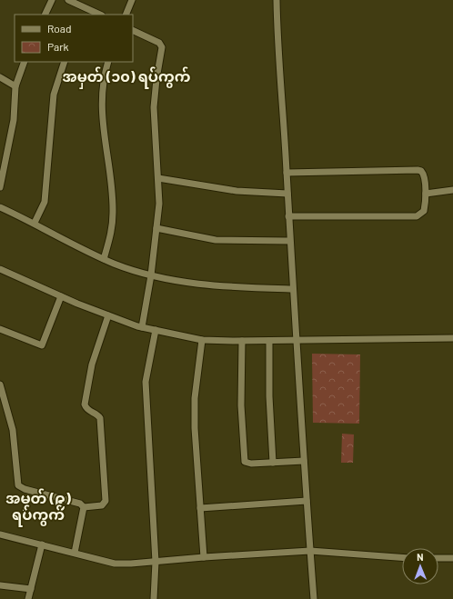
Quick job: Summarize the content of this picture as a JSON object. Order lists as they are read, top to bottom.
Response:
{
  "districts": ["အမှတ် (၁၀) ရပ်ကွက်", "အမှတ် (၉) ရပ်ကွက်"],
  "legend": ["Road", "Park"],
  "north": "top"
}
